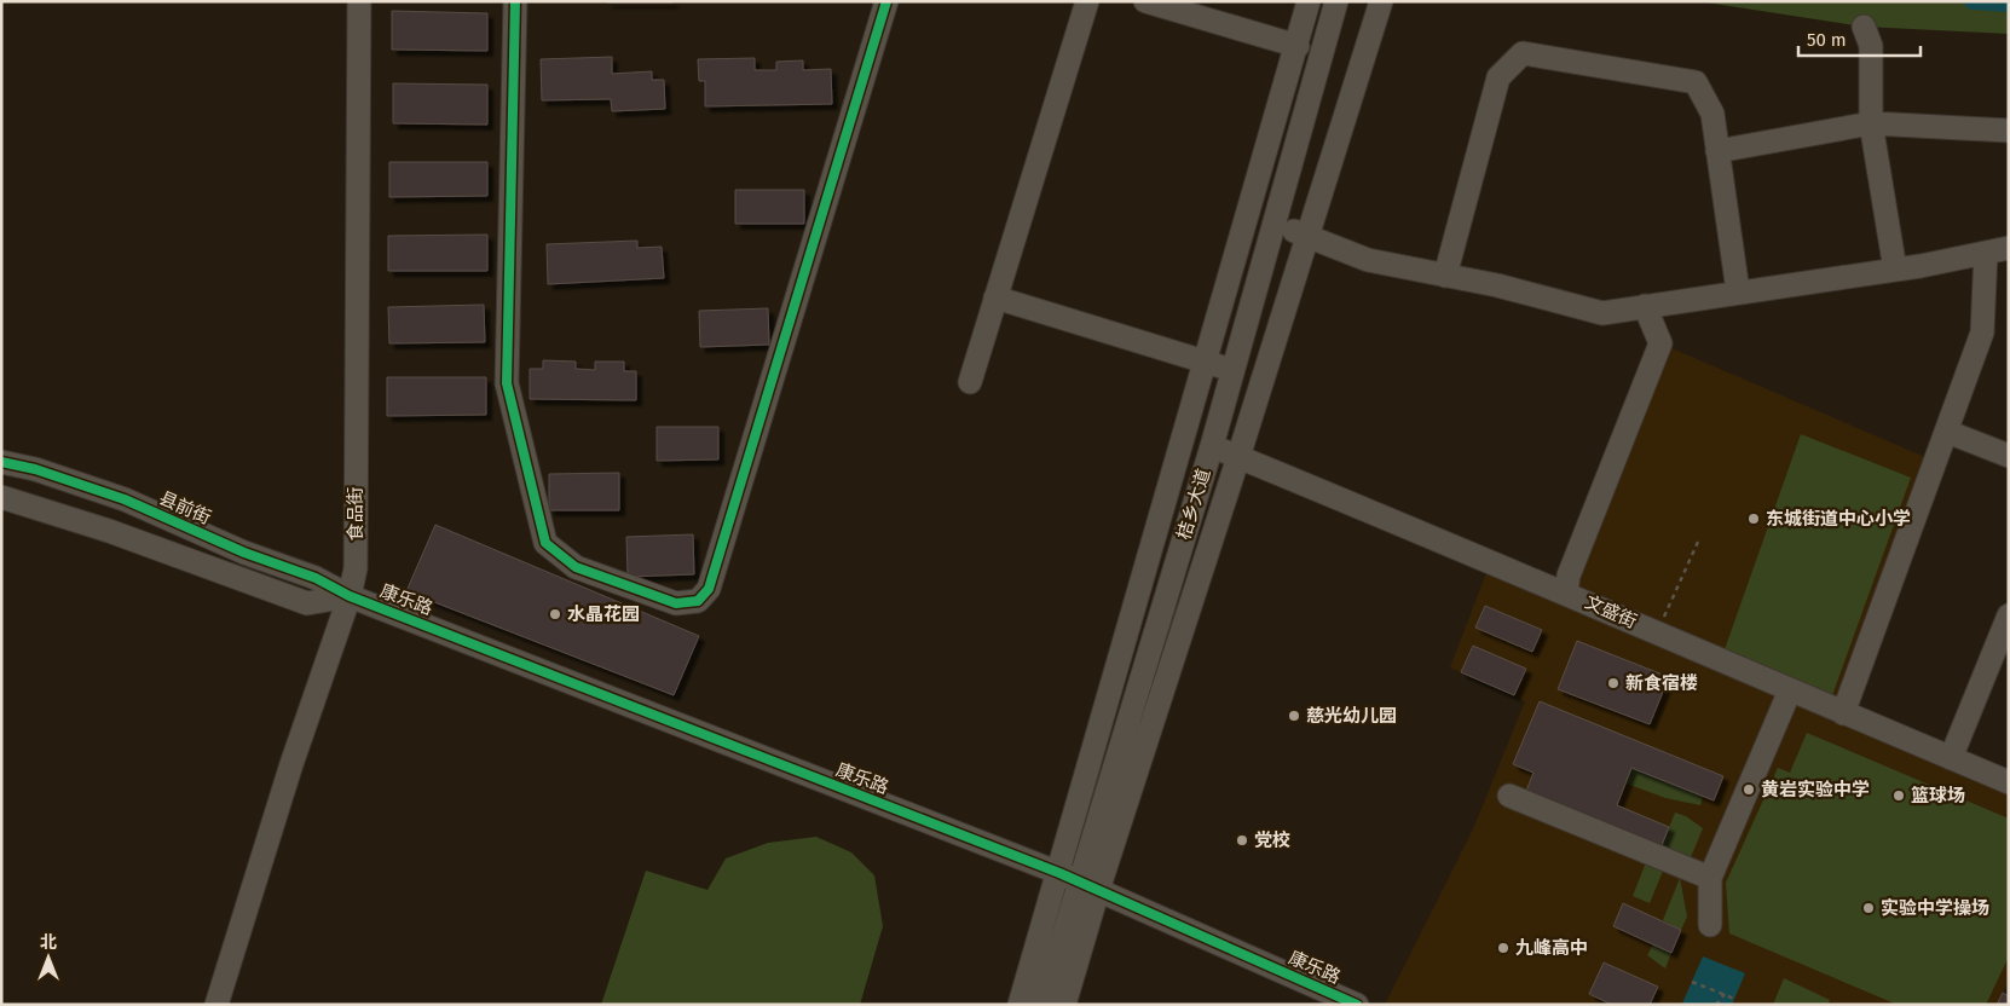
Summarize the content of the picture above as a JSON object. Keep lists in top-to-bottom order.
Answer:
{
  "streets": {
    "street": [
      "桔乡大道",
      "县前街",
      "食品街",
      "康乐路",
      "文盛街"
    ]
  },
  "crossings": [
    ["桔乡大道", "康乐路"],
    ["桔乡大道", "文盛街"],
    ["县前街", "食品街"],
    ["县前街", "康乐路"],
    ["食品街", "康乐路"]
  ],
  "places": [
    "东城街道中心小学",
    "水晶花园",
    "新食宿楼",
    "慈光幼儿园",
    "黄岩实验中学",
    "篮球场",
    "党校",
    "实验中学操场",
    "九峰高中"
  ],
  "scale_bar": "50 m",
  "north": "top"
}
